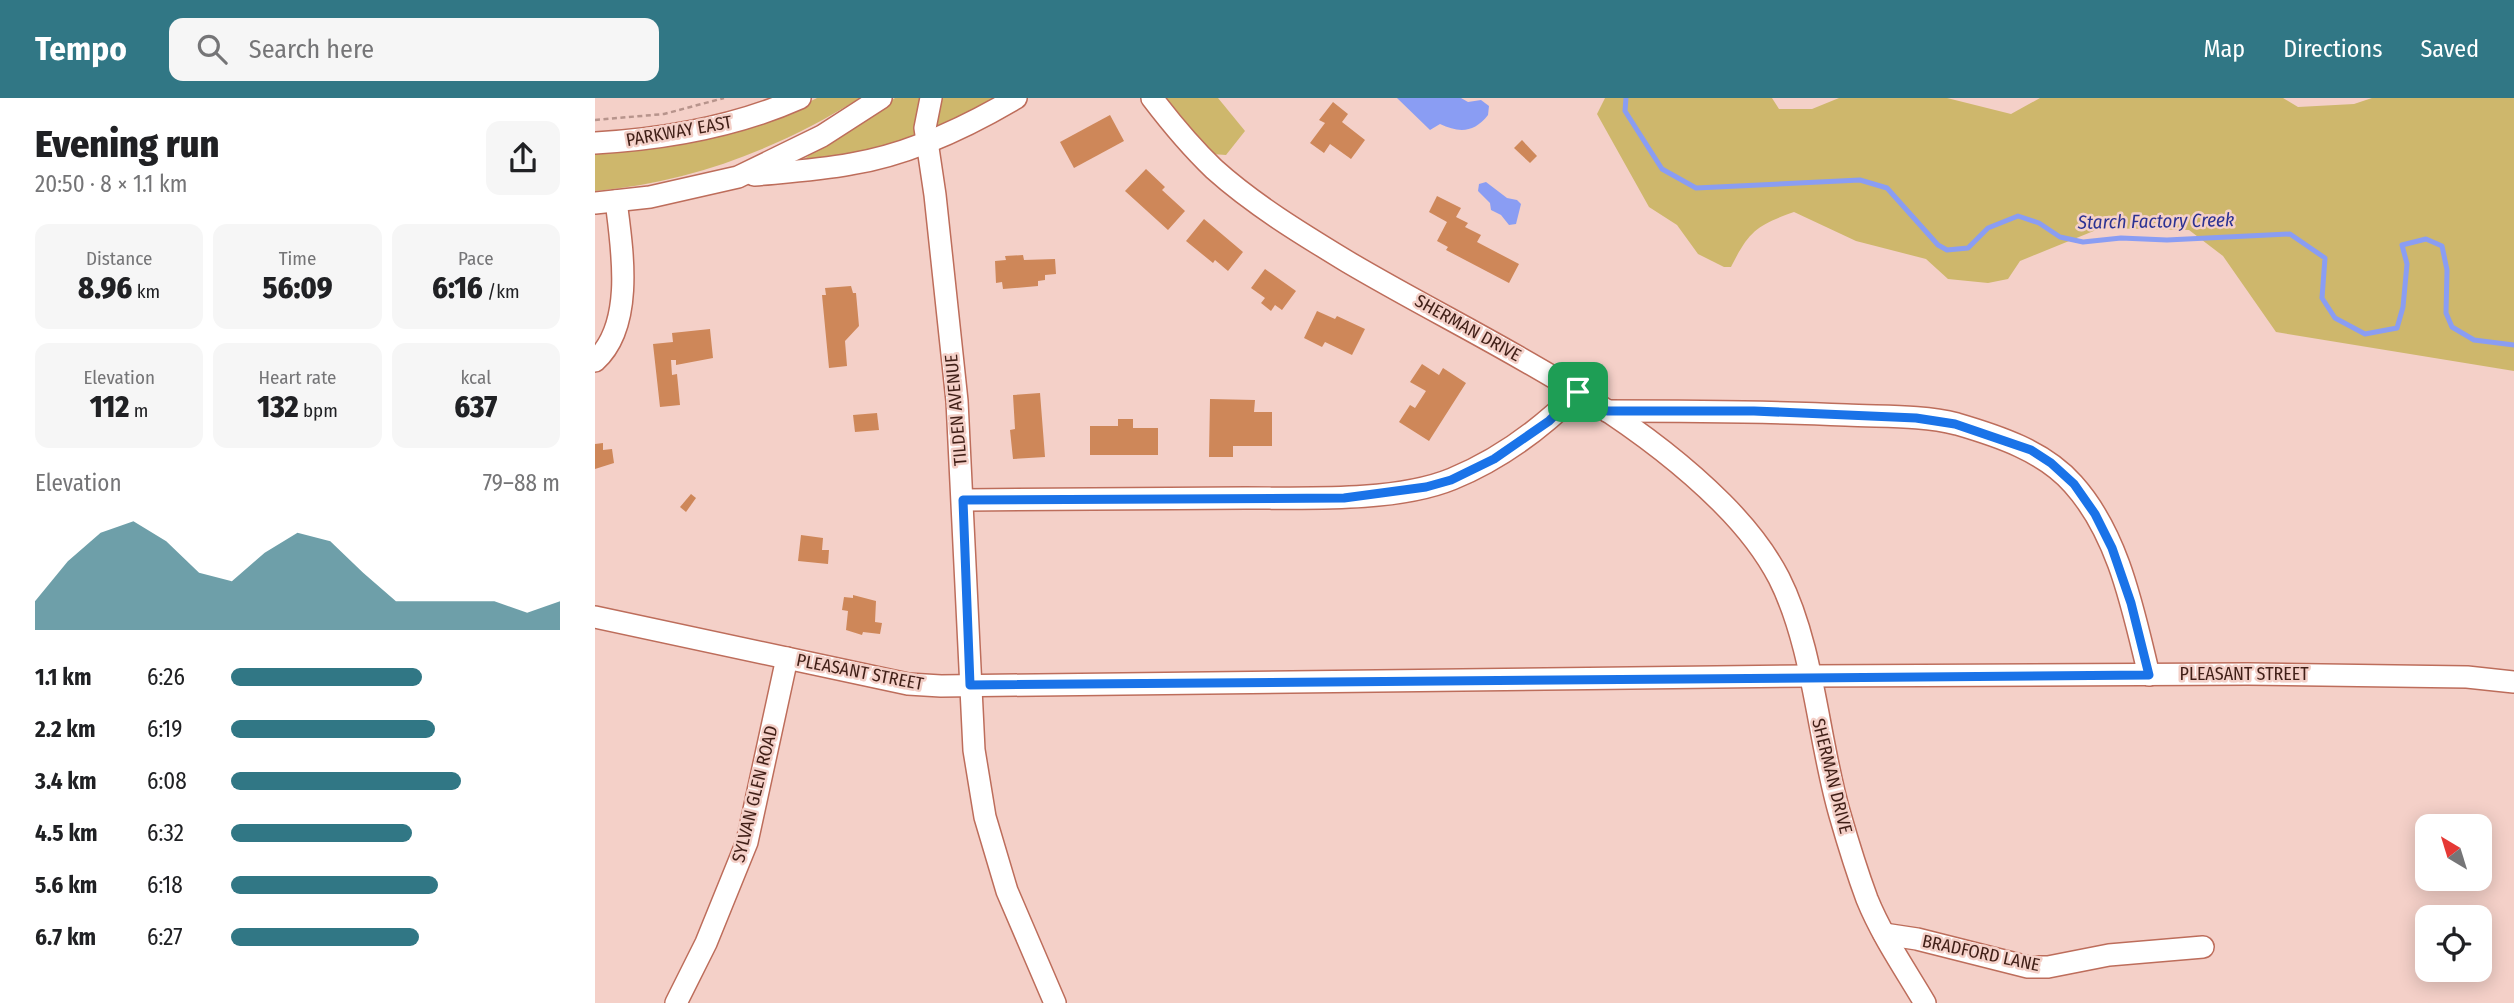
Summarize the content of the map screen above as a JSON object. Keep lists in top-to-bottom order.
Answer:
{
  "streets": {
    "street": [
      "PARKWAY EAST",
      "SHERMAN DRIVE",
      "TILDEN AVENUE",
      "PLEASANT STREET",
      "SYLVAN GLEN ROAD",
      "BRADFORD LANE"
    ]
  },
  "crossings": [
    ["SHERMAN DRIVE", "PLEASANT STREET"],
    ["SHERMAN DRIVE", "BRADFORD LANE"],
    ["TILDEN AVENUE", "PLEASANT STREET"],
    ["PLEASANT STREET", "SYLVAN GLEN ROAD"]
  ],
  "water": ["Starch Factory Creek"],
  "north": "top left",
  "page": {
    "header": "Tempo",
    "search": "Search here",
    "nav": ["Map", "Directions", "Saved"],
    "heading": ["Evening run", "20:50 · 8 × 1.1 km"],
    "stats": [
      ["Distance", "8.96 km"],
      ["Time", "56:09"],
      ["Pace", "6:16 /km"],
      ["Elevation", "112 m"],
      ["Heart rate", "132 bpm"],
      ["kcal", "637"]
    ],
    "chart": ["Elevation", "79–88 m"],
    "list": [
      {
        "name": "1.1 km",
        "note": "6:26"
      },
      {
        "name": "2.2 km",
        "note": "6:19"
      },
      {
        "name": "3.4 km",
        "note": "6:08"
      },
      {
        "name": "4.5 km",
        "note": "6:32"
      },
      {
        "name": "5.6 km",
        "note": "6:18"
      },
      {
        "name": "6.7 km",
        "note": "6:27"
      }
    ]
  }
}
